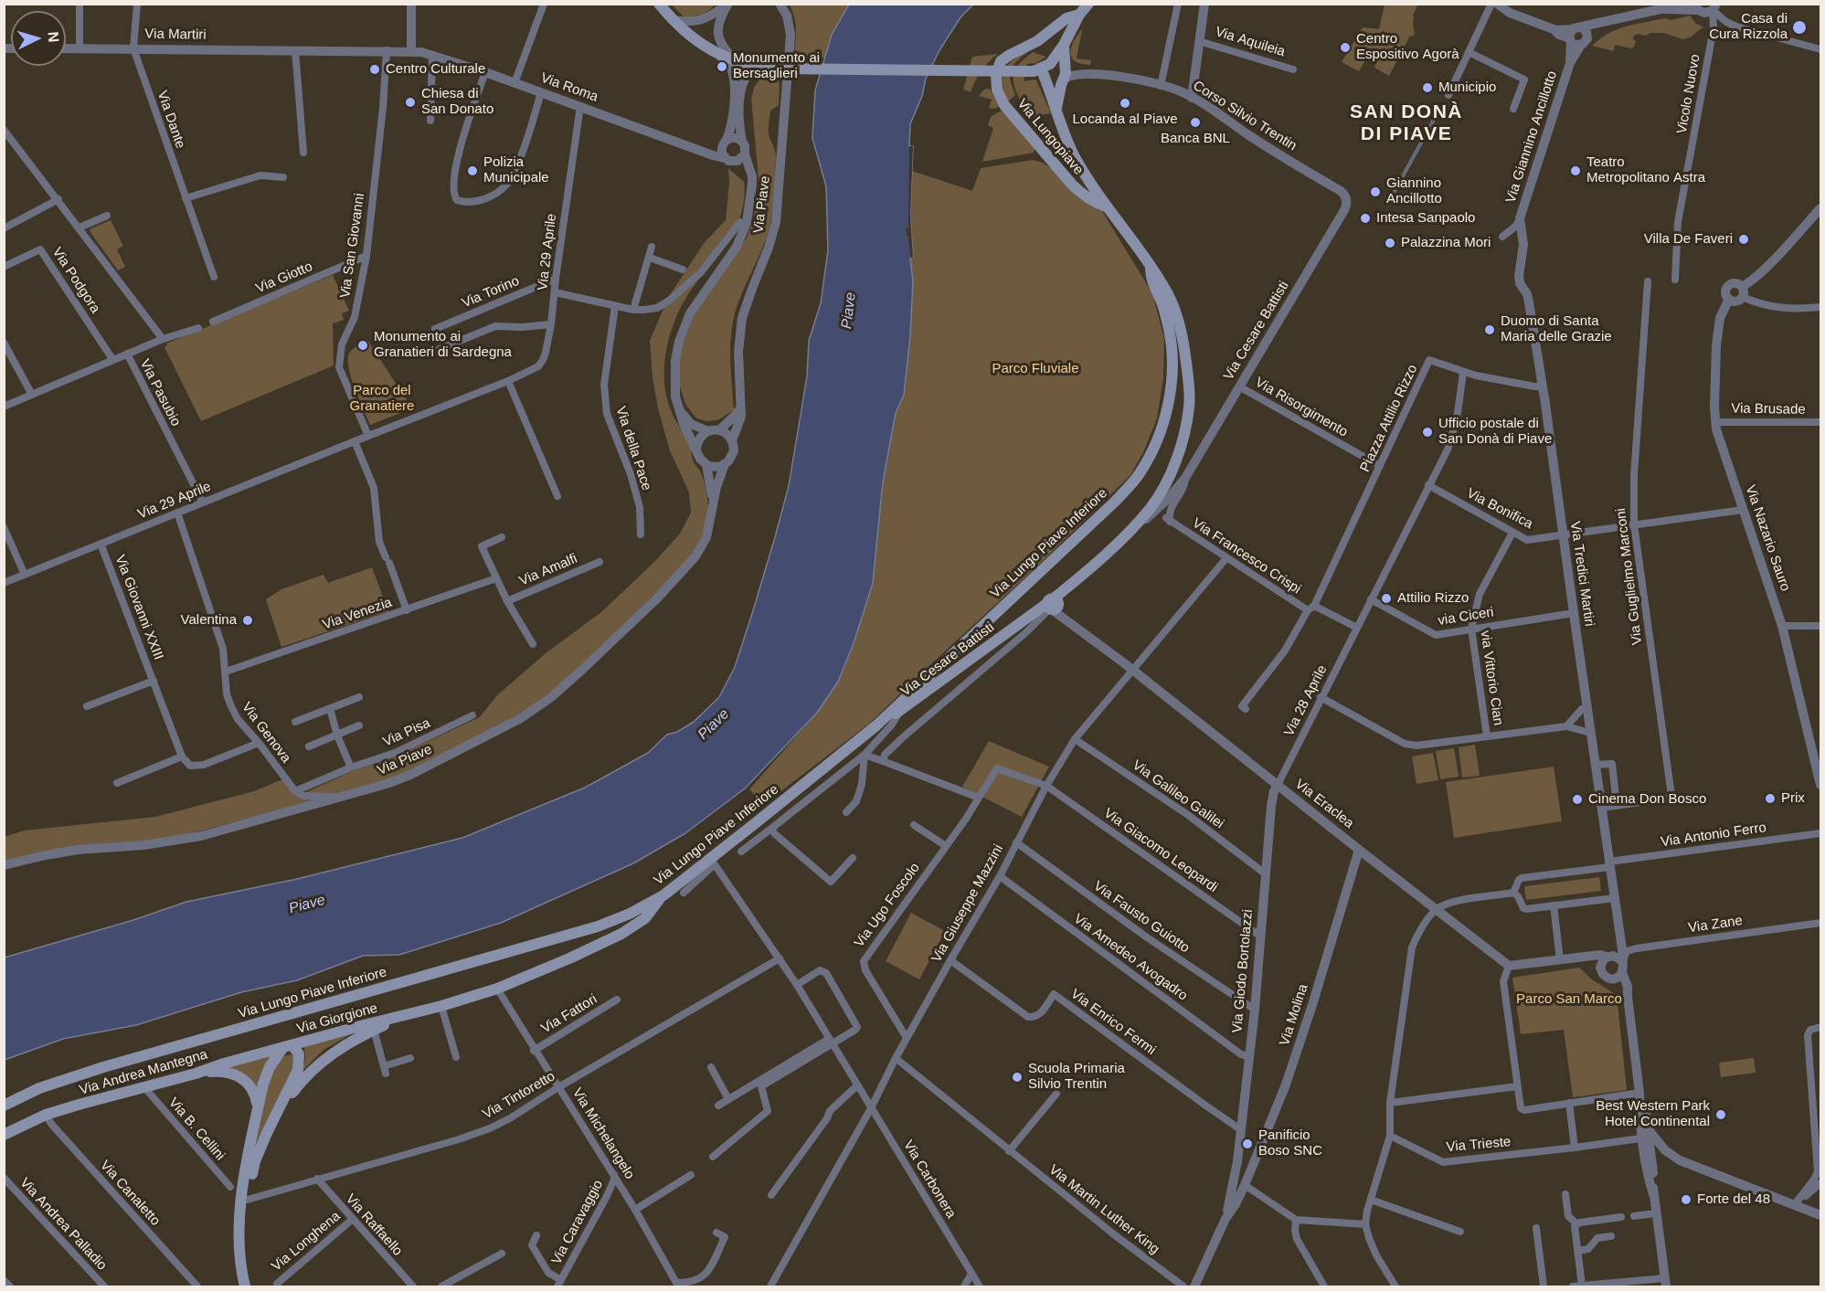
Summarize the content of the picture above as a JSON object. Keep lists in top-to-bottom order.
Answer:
{
  "streets": {
    "main road": [
      "Corso Silvio Trentin",
      "Via Lungopiave",
      "Via Cesare Battisti",
      "Via Lungo Piave Inferiore",
      "Via Giorgione",
      "Via Andrea Mantegna"
    ],
    "street": [
      "Via Martiri",
      "Via Aquileia",
      "Via Roma",
      "Vicolo Nuovo",
      "Via Dante",
      "Via Giannino Ancillotto",
      "Via Piave",
      "Via San Giovanni",
      "Via 29 Aprile",
      "Via Giotto",
      "Via Podgora",
      "Via Torino",
      "Via Pasubio",
      "Via Risorgimento",
      "Via Brusade",
      "Piazza Attilio Rizzo",
      "Via della Pace",
      "Via Bonifica",
      "Via Nazario Sauro",
      "Via Francesco Crispi",
      "Via Amalfi",
      "Via Tredici Martiri",
      "Via Guglielmo Marconi",
      "Via Giovanni XXIII",
      "Via Venezia",
      "via Ciceri",
      "via Vittorio Cian",
      "Via 28 Aprile",
      "Via Genova",
      "Via Pisa",
      "Via Galileo Galilei",
      "Via Eraclea",
      "Via Antonio Ferro",
      "Via Giacomo Leopardi",
      "Via Giuseppe Mazzini",
      "Via Ugo Foscolo",
      "Via Fausto Guiotto",
      "Via Zane",
      "Via Amedeo Avogadro",
      "Via Giodo Bortolazzi",
      "Via Fattori",
      "Via Molina",
      "Via Enrico Fermi",
      "Via Tintoretto",
      "Via B. Cellini",
      "Via Michelangelo",
      "Via Trieste",
      "Via Carbonera",
      "Via Canaletto",
      "Via Martin Luther King",
      "Via Caravaggio",
      "Via Andrea Palladio",
      "Via Raffaello",
      "Via Longhena"
    ]
  },
  "crossings": [
    ["Via Martiri", "Via Roma"],
    ["Via Martiri", "Via Dante"],
    ["Via Martiri", "Via San Giovanni"],
    ["Via Aquileia", "Corso Silvio Trentin"],
    ["Via Roma", "Via Piave"],
    ["Via Roma", "Via 29 Aprile"],
    ["Corso Silvio Trentin", "Via Cesare Battisti"],
    ["Corso Silvio Trentin", "Via Lungo Piave Inferiore"],
    ["Via Lungopiave", "Via Lungo Piave Inferiore"],
    ["Via Giannino Ancillotto", "Via Tredici Martiri"],
    ["Via San Giovanni", "Via 29 Aprile"],
    ["Via San Giovanni", "Via Giotto"],
    ["Via 29 Aprile", "Via Torino"],
    ["Via 29 Aprile", "Via Pasubio"],
    ["Via 29 Aprile", "Via Giovanni XXIII"],
    ["Via 29 Aprile", "Via Genova"],
    ["Via Podgora", "Via Pasubio"],
    ["Via Cesare Battisti", "Via Risorgimento"],
    ["Via Cesare Battisti", "Via Lungo Piave Inferiore"],
    ["Via Cesare Battisti", "Via Francesco Crispi"],
    ["Via Cesare Battisti", "Via Eraclea"],
    ["Via Risorgimento", "Piazza Attilio Rizzo"],
    ["Via Brusade", "Via Nazario Sauro"],
    ["Piazza Attilio Rizzo", "Via Francesco Crispi"],
    ["Via Bonifica", "Via Nazario Sauro"],
    ["Via Bonifica", "Via Tredici Martiri"],
    ["Via Bonifica", "Via Guglielmo Marconi"],
    ["Via Bonifica", "via Vittorio Cian"],
    ["Via Lungo Piave Inferiore", "Via Giorgione"],
    ["Via Lungo Piave Inferiore", "Via Carbonera"],
    ["Via Francesco Crispi", "Via Giuseppe Mazzini"],
    ["Via Amalfi", "Via Venezia"],
    ["Via Tredici Martiri", "Via Guglielmo Marconi"],
    ["Via Tredici Martiri", "via Ciceri"],
    ["Via Tredici Martiri", "Via Antonio Ferro"],
    ["Via Tredici Martiri", "Via Zane"],
    ["Via Venezia", "Via Genova"],
    ["via Ciceri", "via Vittorio Cian"],
    ["Via 28 Aprile", "Via Eraclea"],
    ["Via 28 Aprile", "Via Giodo Bortolazzi"],
    ["Via Genova", "Via Pisa"],
    ["Via Galileo Galilei", "Via Giuseppe Mazzini"],
    ["Via Galileo Galilei", "Via Giodo Bortolazzi"],
    ["Via Eraclea", "Via Giuseppe Mazzini"],
    ["Via Eraclea", "Via Giodo Bortolazzi"],
    ["Via Eraclea", "Via Molina"],
    ["Via Giacomo Leopardi", "Via Giuseppe Mazzini"],
    ["Via Giacomo Leopardi", "Via Ugo Foscolo"],
    ["Via Giacomo Leopardi", "Via Giodo Bortolazzi"],
    ["Via Giuseppe Mazzini", "Via Ugo Foscolo"],
    ["Via Giuseppe Mazzini", "Via Fausto Guiotto"],
    ["Via Giuseppe Mazzini", "Via Amedeo Avogadro"],
    ["Via Giuseppe Mazzini", "Via Enrico Fermi"],
    ["Via Giuseppe Mazzini", "Via Carbonera"],
    ["Via Giuseppe Mazzini", "Via Martin Luther King"],
    ["Via Fausto Guiotto", "Via Giodo Bortolazzi"],
    ["Via Amedeo Avogadro", "Via Giodo Bortolazzi"],
    ["Via Giodo Bortolazzi", "Via Molina"],
    ["Via Giodo Bortolazzi", "Via Enrico Fermi"],
    ["Via Fattori", "Via Michelangelo"],
    ["Via Giorgione", "Via Andrea Mantegna"],
    ["Via Giorgione", "Via Tintoretto"],
    ["Via Giorgione", "Via Michelangelo"],
    ["Via Andrea Mantegna", "Via B. Cellini"],
    ["Via Andrea Mantegna", "Via Canaletto"],
    ["Via Tintoretto", "Via Michelangelo"],
    ["Via Tintoretto", "Via Carbonera"],
    ["Via Tintoretto", "Via Raffaello"],
    ["Via Michelangelo", "Via Caravaggio"],
    ["Via Raffaello", "Via Longhena"]
  ],
  "districts": ["SAN DONÀ DI PIAVE"],
  "water": ["Piave"],
  "parks": ["Parco Fluviale", "Parco del Granatiere", "Parco San Marco"],
  "places": [
    "Casa di Cura Rizzola",
    "Centro Espositivo Agorà",
    "Monumento ai Bersaglieri",
    "Centro Culturale",
    "Municipio",
    "Chiesa di San Donato",
    "Locanda al Piave",
    "Banca BNL",
    "Polizia Municipale",
    "Teatro Metropolitano Astra",
    "Giannino Ancillotto",
    "Intesa Sanpaolo",
    "Villa De Faveri",
    "Palazzina Mori",
    "Duomo di Santa Maria delle Grazie",
    "Monumento ai Granatieri di Sardegna",
    "Ufficio postale di San Donà di Piave",
    "Attilio Rizzo",
    "Valentina",
    "Prix",
    "Cinema Don Bosco",
    "Scuola Primaria Silvio Trentin",
    "Best Western Park Hotel Continental",
    "Panificio Boso SNC",
    "Forte del 48"
  ],
  "north": "right"
}
